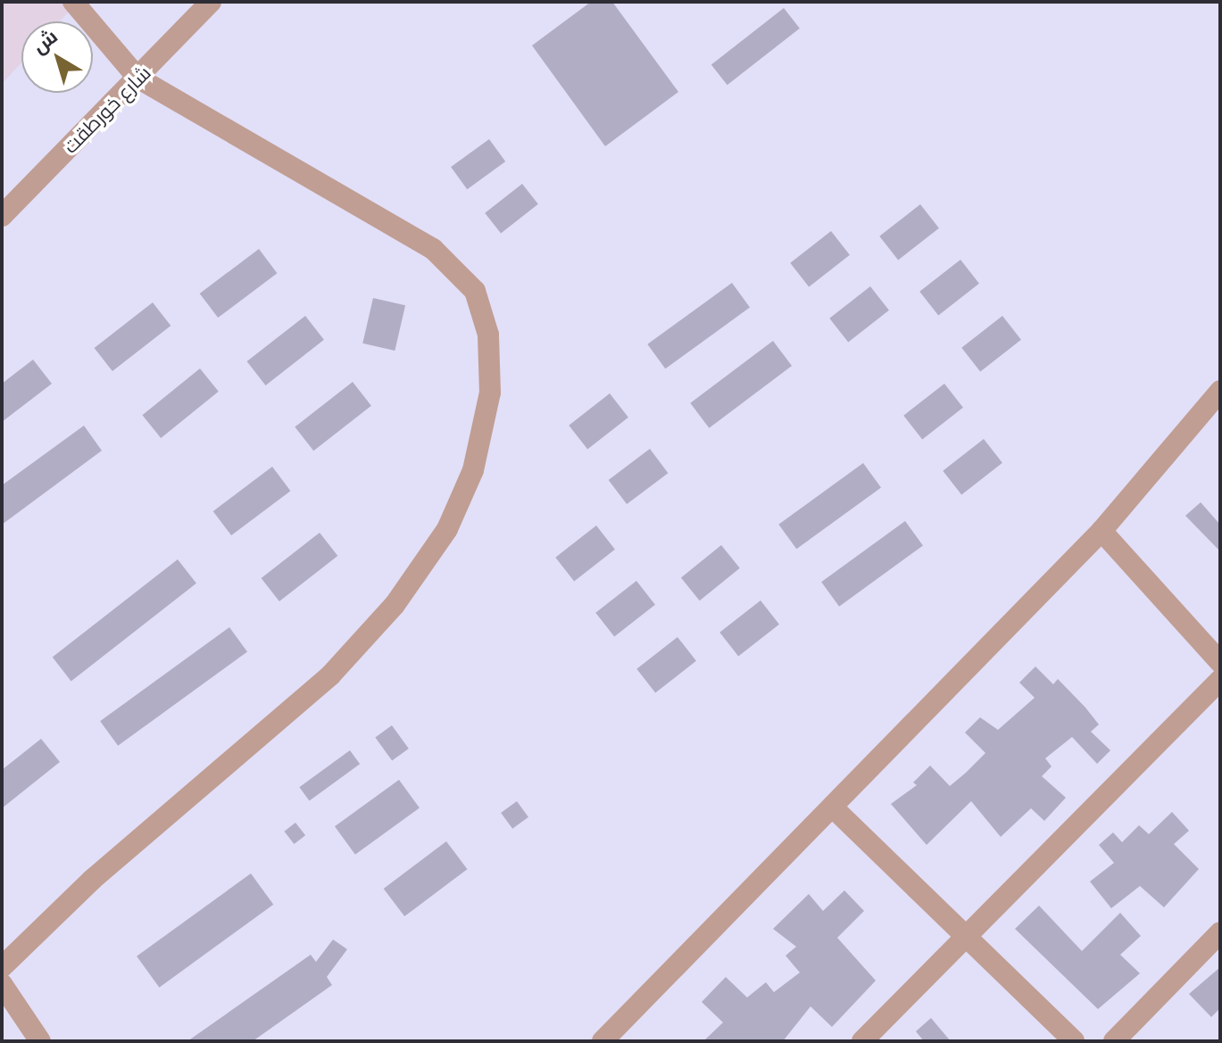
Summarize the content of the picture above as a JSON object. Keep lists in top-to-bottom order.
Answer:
{
  "streets": {
    "street": ["شارع خورطقت"]
  },
  "north": "top left"
}
